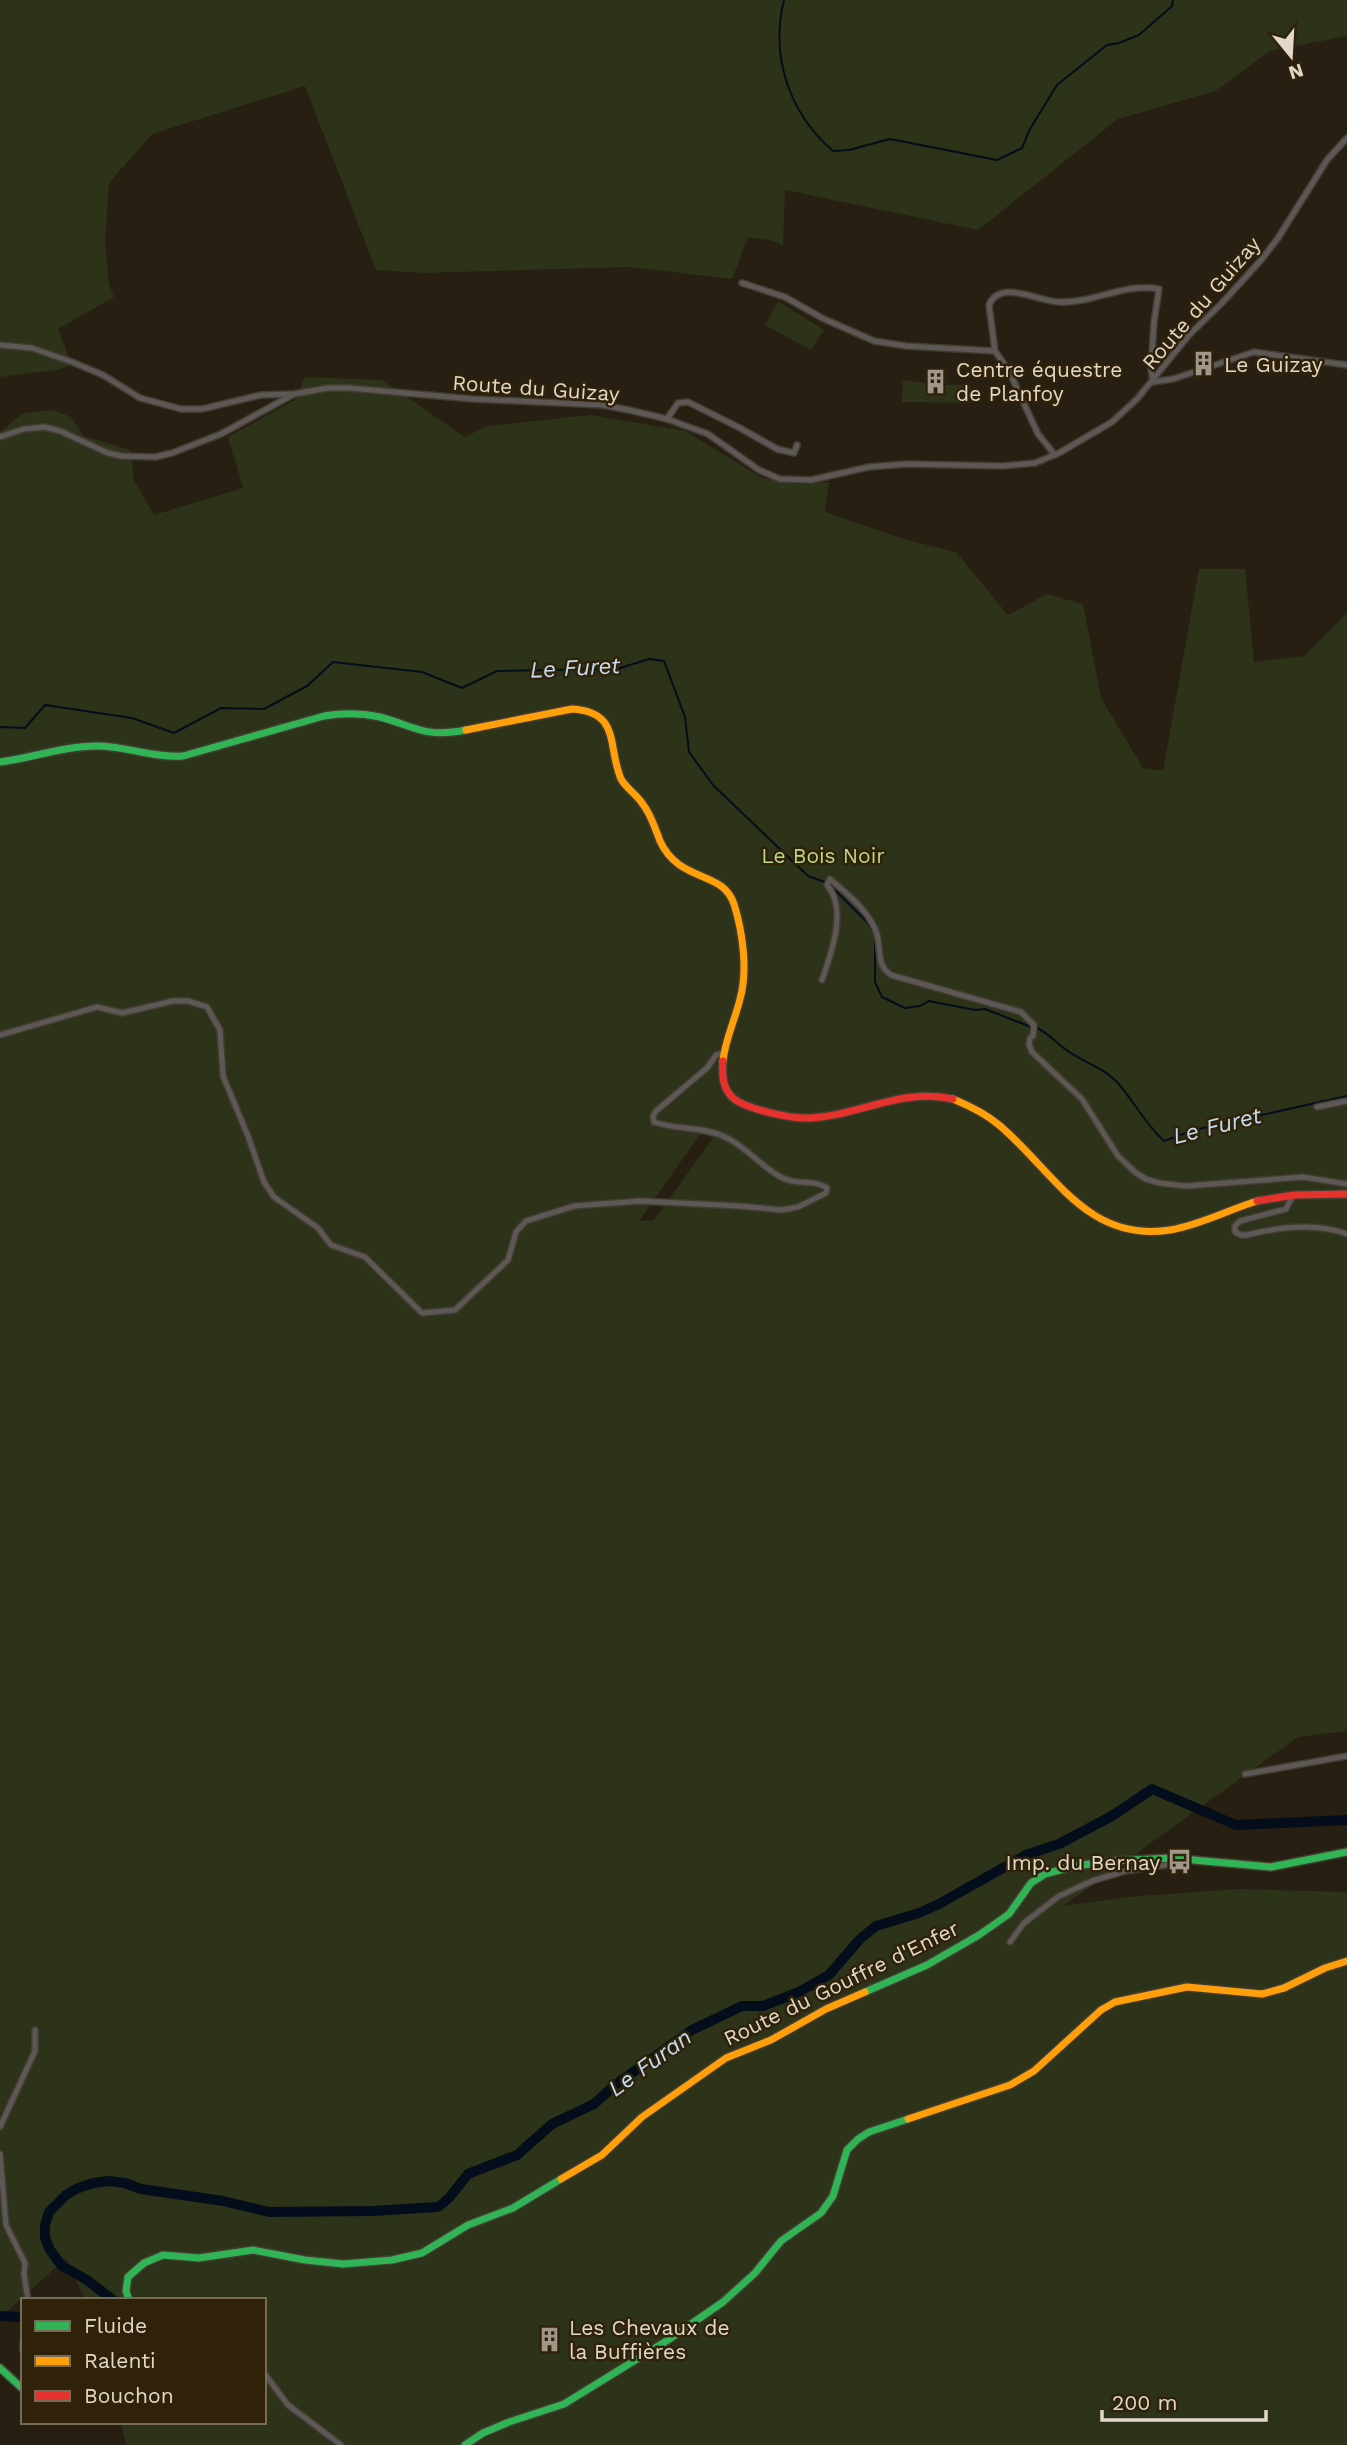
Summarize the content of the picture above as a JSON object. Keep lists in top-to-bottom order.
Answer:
{
  "streets": {
    "main road": ["Route du Gouffre d'Enfer"],
    "street": ["Route du Guizay"]
  },
  "water": ["Le Furet", "Le Furan"],
  "parks": ["Le Bois Noir"],
  "places": {
    "building": ["Le Guizay", "Centre équestre de Planfoy", "Les Chevaux de la Buffières"],
    "bus stop": ["Imp. du Bernay"]
  },
  "legend": ["Fluide", "Ralenti", "Bouchon"],
  "scale_bar": "200 m",
  "north": "bottom"
}
